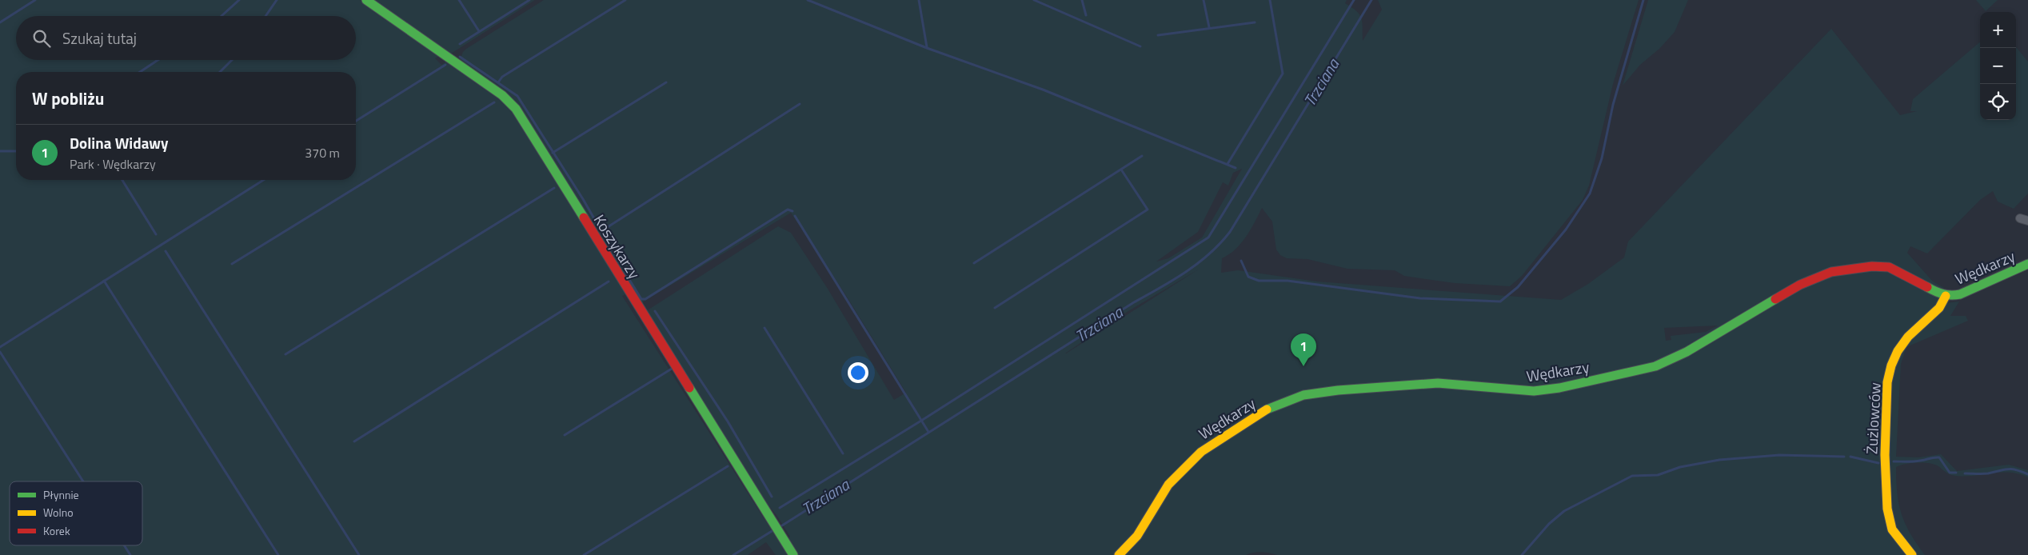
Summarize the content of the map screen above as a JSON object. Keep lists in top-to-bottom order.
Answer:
{
  "streets": {
    "street": ["Koszykarzy", "Wędkarzy", "Żużlowców"]
  },
  "crossings": [
    ["Wędkarzy", "Żużlowców"]
  ],
  "water": ["Trzciana"],
  "legend": ["Płynnie", "Wolno", "Korek"],
  "page": {
    "map_buttons": ["+", "−"],
    "search": "Szukaj tutaj",
    "heading": "W pobliżu",
    "list": [
      {
        "mark": "1",
        "name": "Dolina Widawy",
        "note": "Park · Wędkarzy",
        "value": "370 m"
      }
    ],
    "pins": "1"
  }
}
